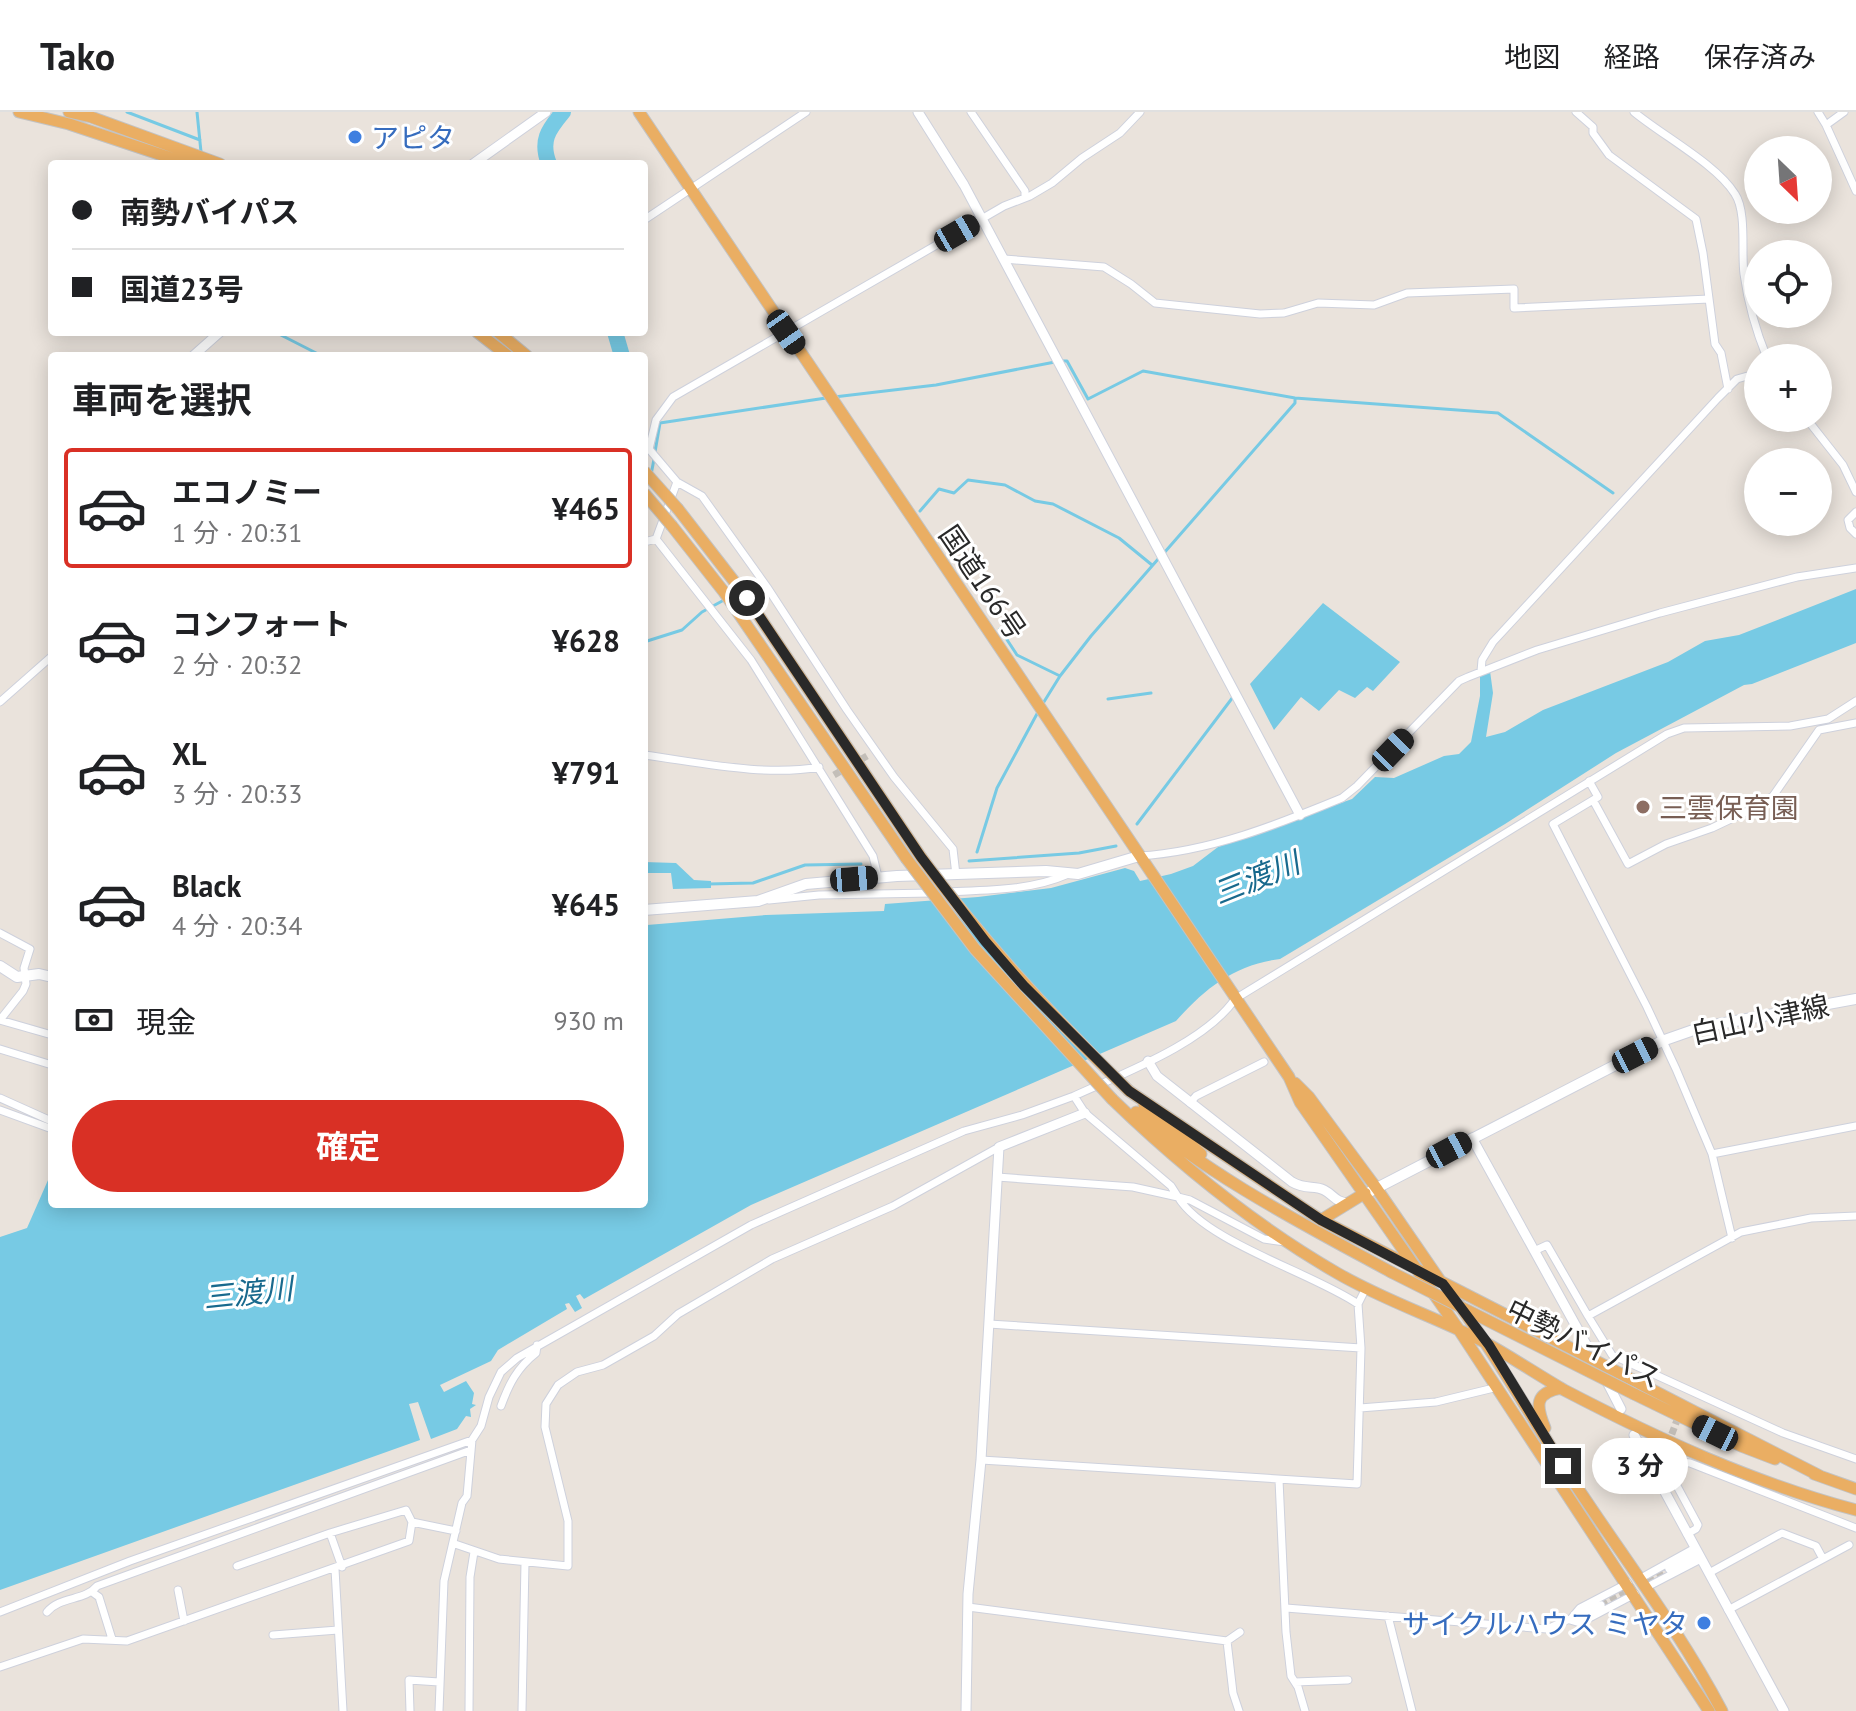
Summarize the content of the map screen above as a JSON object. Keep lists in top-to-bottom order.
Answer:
{
  "streets": {
    "highway": ["国道166号", "中勢バイパス"],
    "main road": ["白山小津線"]
  },
  "crossings": [
    ["国道166号", "白山小津線"]
  ],
  "water": ["三渡川"],
  "places": ["アピタ", "三雲保育園", "サイクルハウス ミヤタ"],
  "north": "bottom right",
  "page": {
    "header": "Tako",
    "nav": ["地図", "経路", "保存済み"],
    "map_buttons": ["+", "−"],
    "banner": ["南勢バイパス", "国道23号"],
    "heading": "車両を選択",
    "list": [
      {
        "name": "エコノミー",
        "note": "1 分 · 20:31",
        "value": "¥465"
      },
      {
        "name": "コンフォート",
        "note": "2 分 · 20:32",
        "value": "¥628"
      },
      {
        "name": "XL",
        "note": "3 分 · 20:33",
        "value": "¥791"
      },
      {
        "name": "Black",
        "note": "4 分 · 20:34",
        "value": "¥645"
      }
    ],
    "pay": ["現金", "930 m"],
    "buttons": "確定",
    "bubble": "3 分"
  }
}
